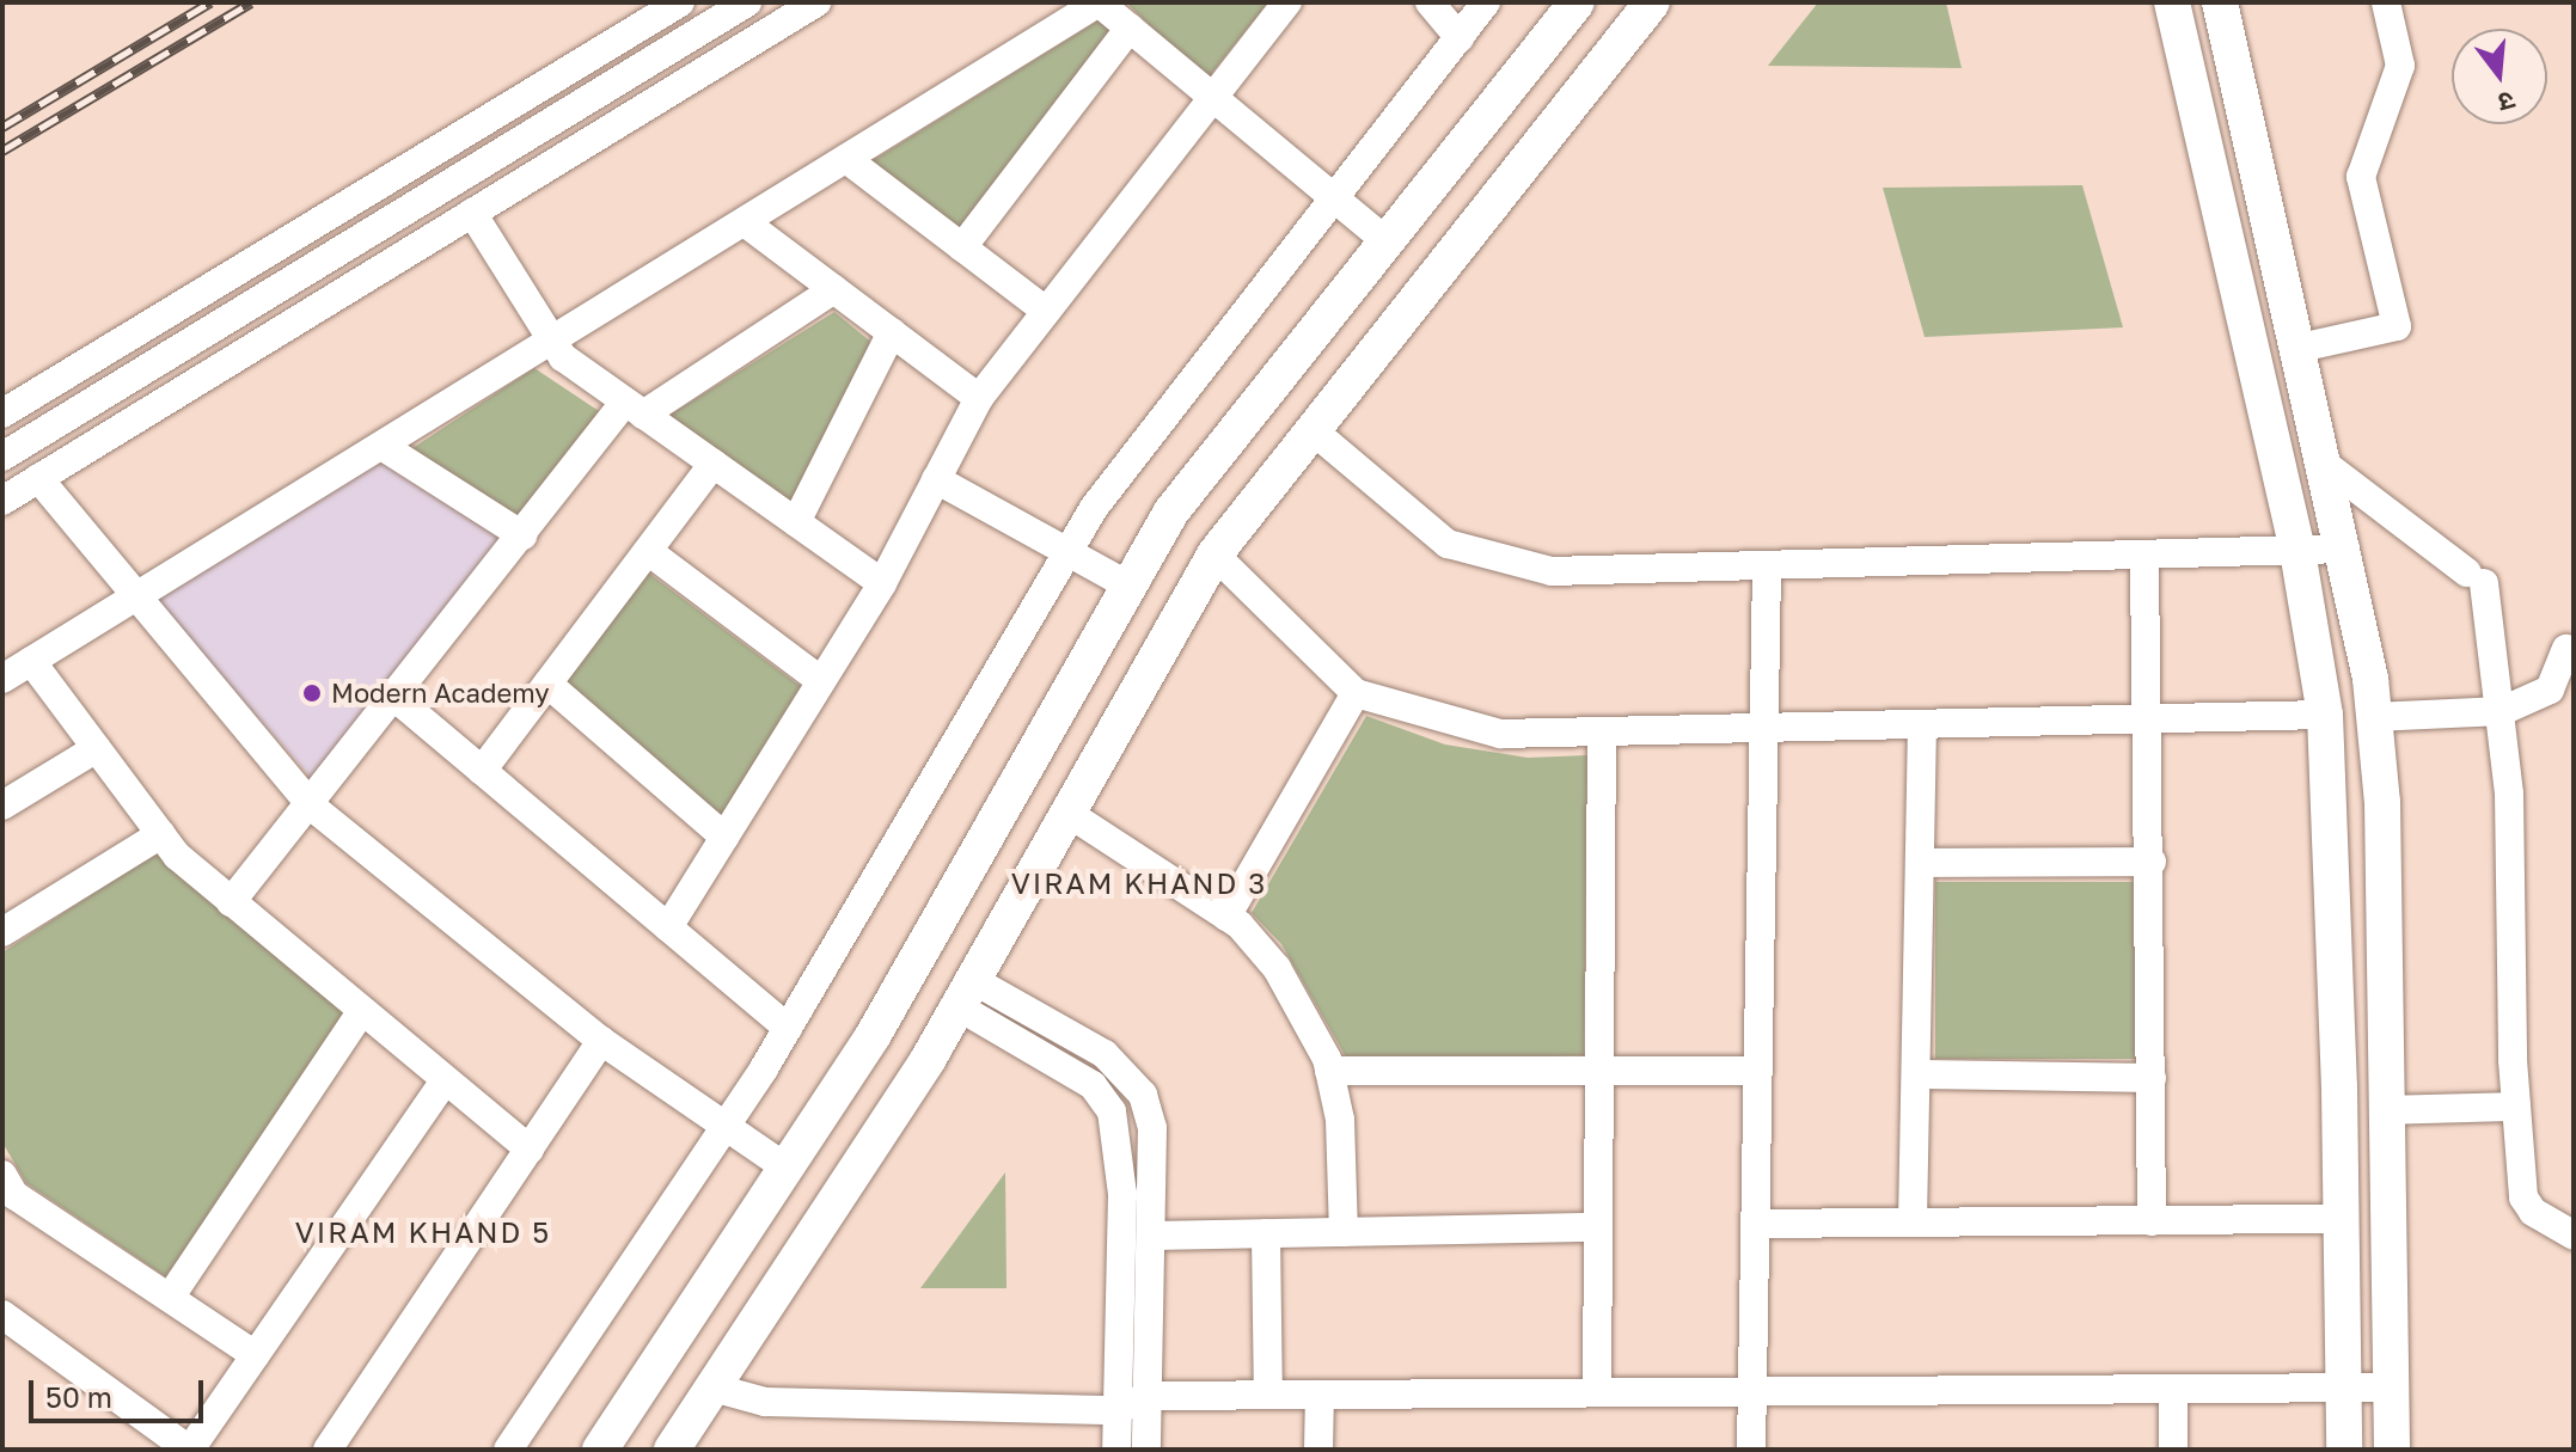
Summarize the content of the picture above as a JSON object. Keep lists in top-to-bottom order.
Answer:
{
  "districts": ["VIRAM KHAND 3", "VIRAM KHAND 5"],
  "places": ["Modern Academy"],
  "scale_bar": "50 m",
  "north": "bottom"
}
